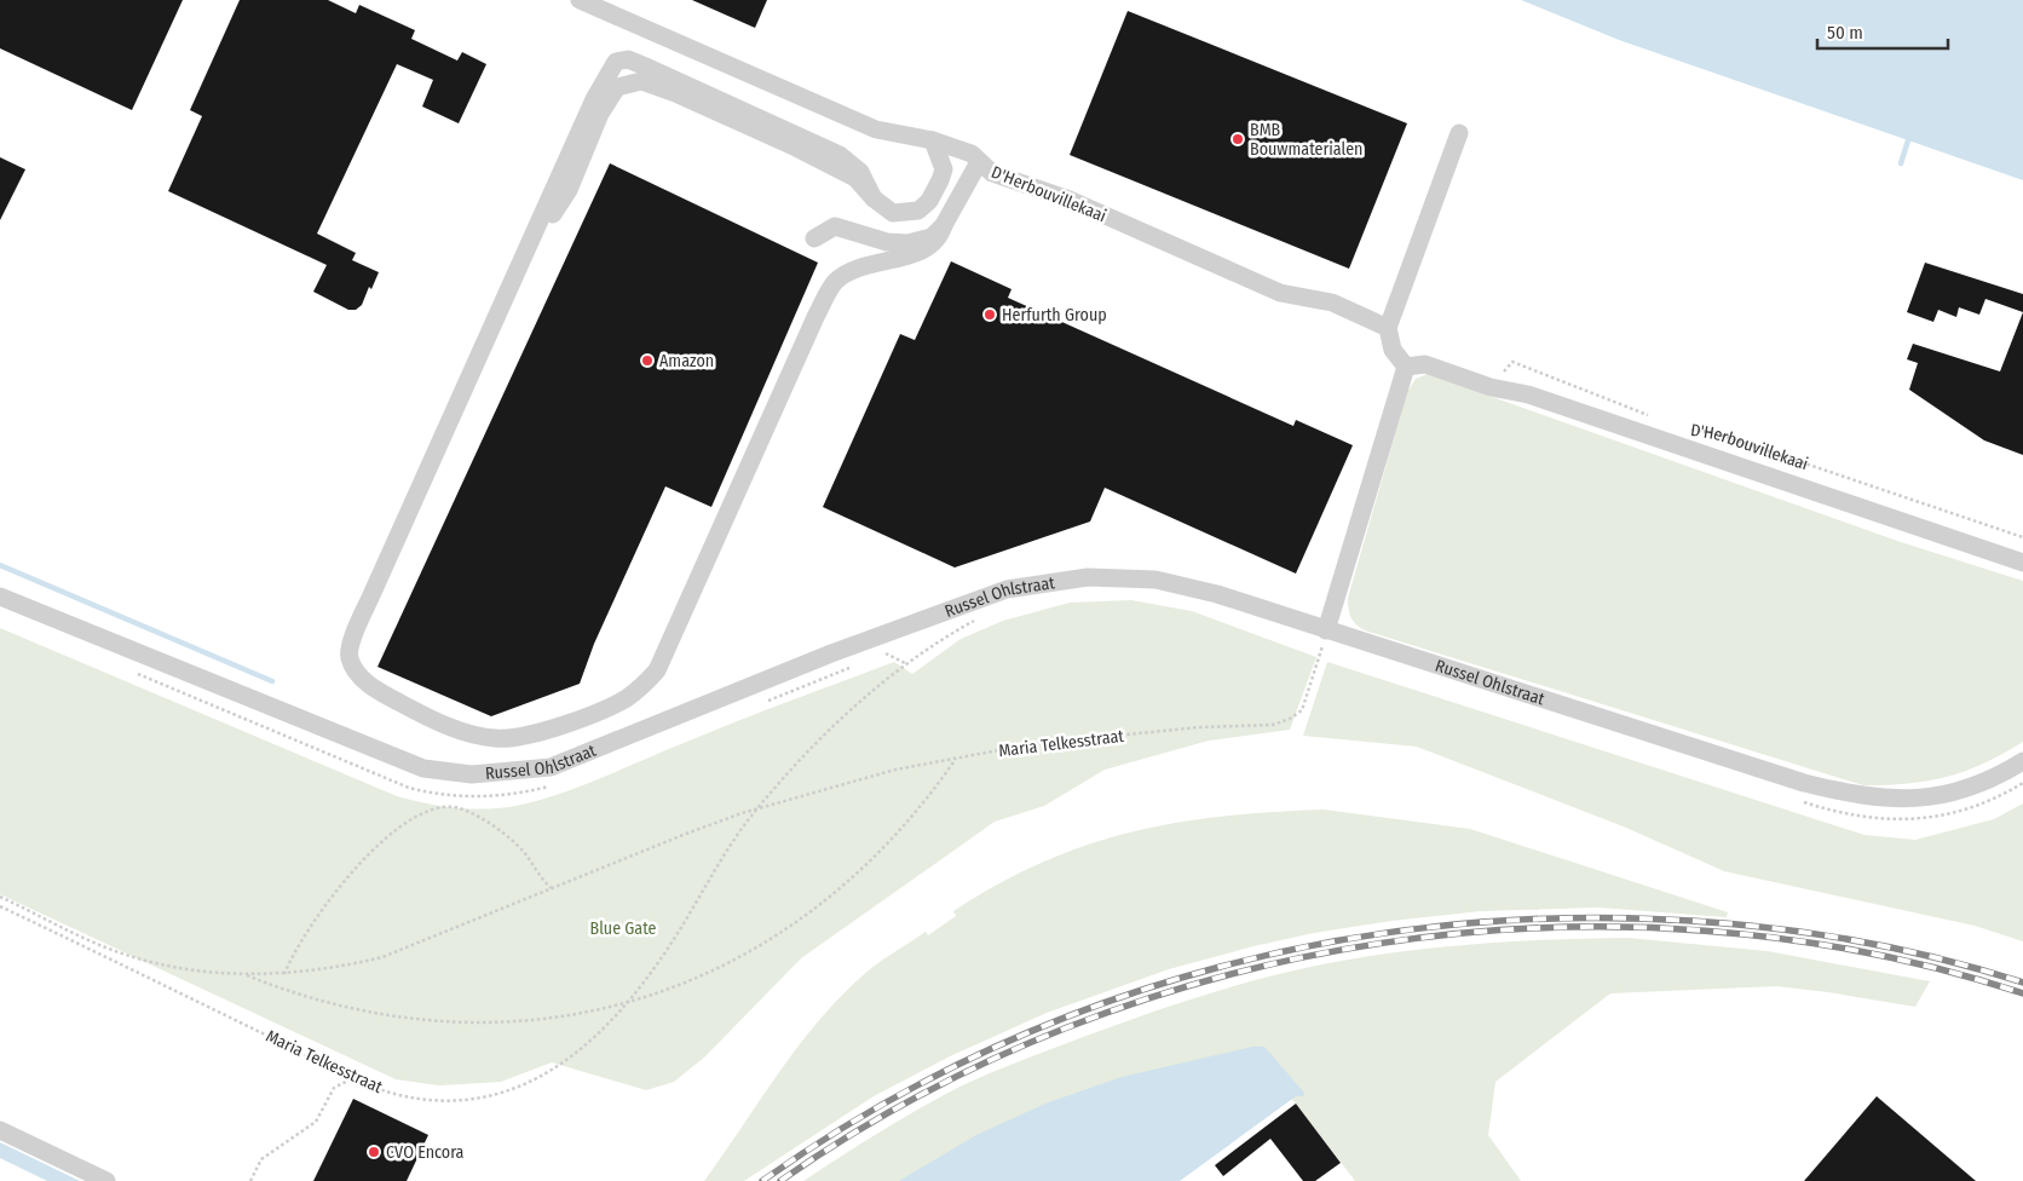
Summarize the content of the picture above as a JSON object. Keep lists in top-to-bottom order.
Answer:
{
  "streets": {
    "street": ["D'Herbouvillekaai", "Russel Ohlstraat"],
    "path": ["Maria Telkesstraat"]
  },
  "crossings": [
    ["Russel Ohlstraat", "Maria Telkesstraat"]
  ],
  "parks": ["Blue Gate"],
  "places": [
    "BMB Bouwmaterialen",
    "Herfurth Group",
    "Amazon",
    "CVO Encora"
  ],
  "scale_bar": "50 m"
}
